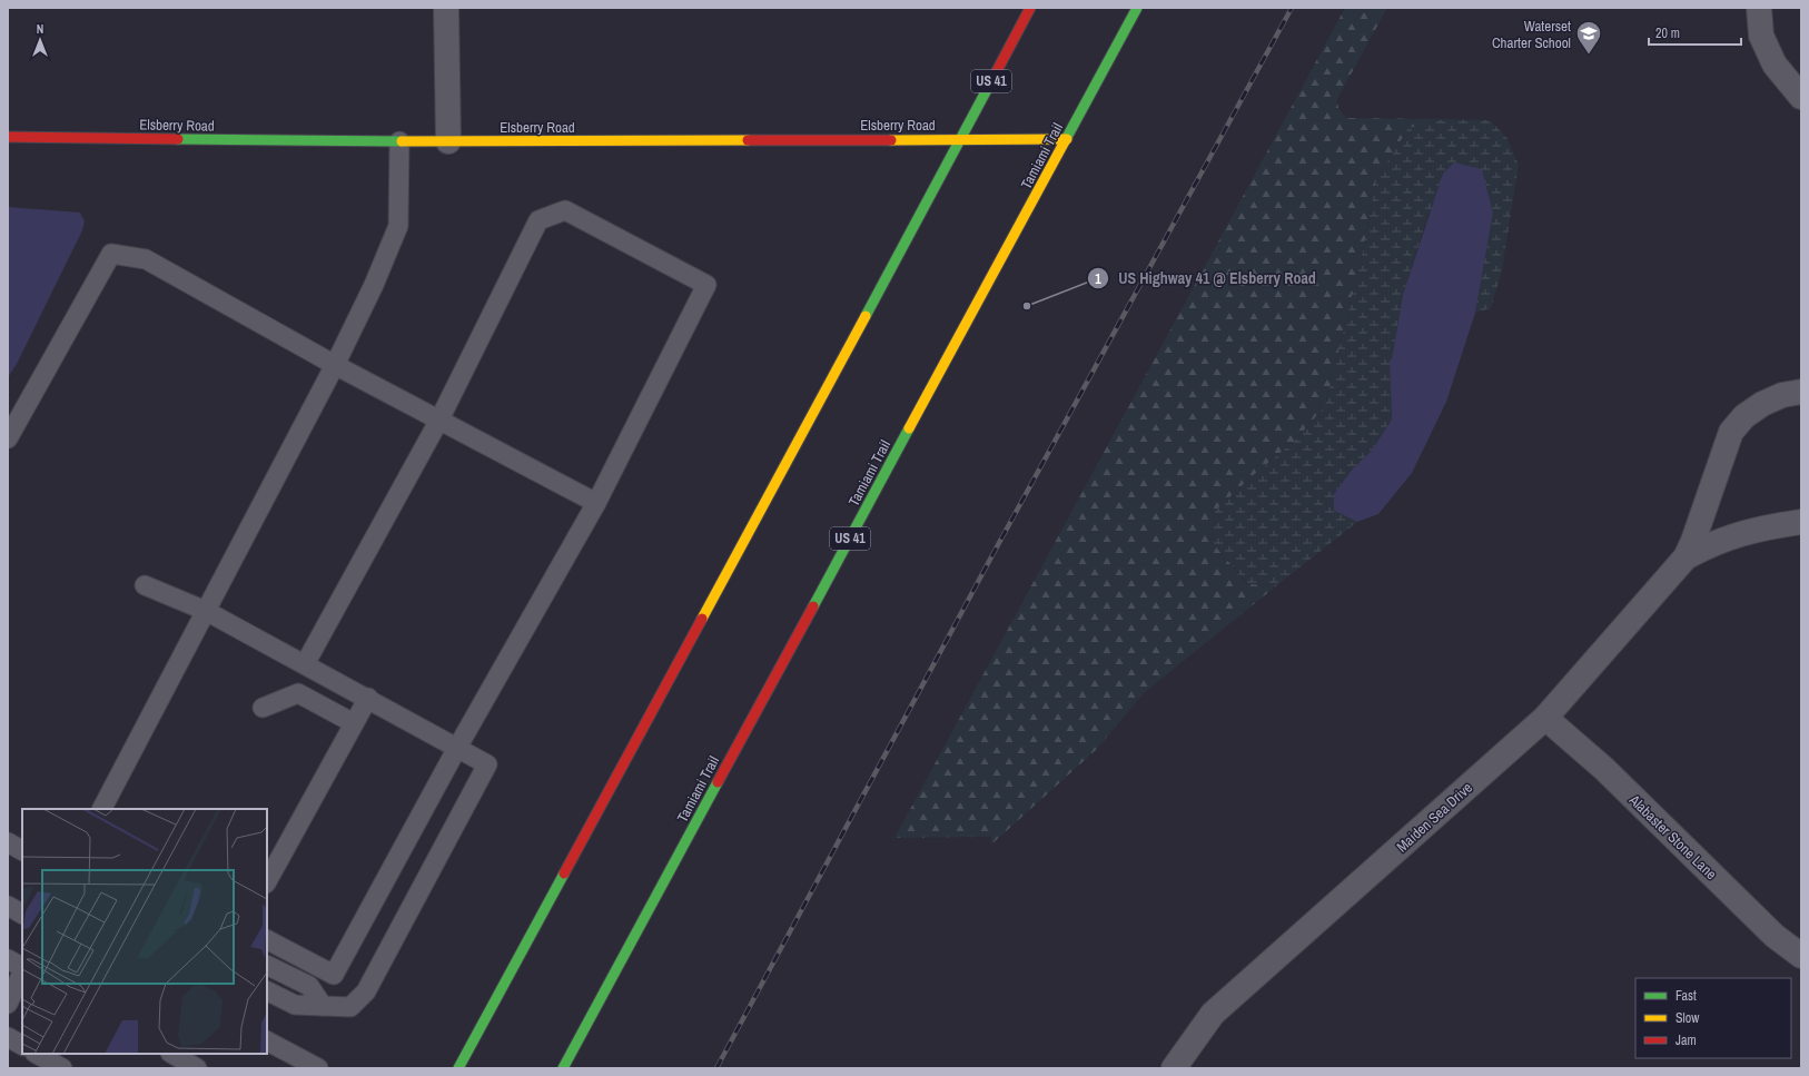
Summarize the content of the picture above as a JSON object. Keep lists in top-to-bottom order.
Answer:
{
  "streets": {
    "main road": ["US 41", "Elsberry Road", "Tamiami Trail"],
    "street": ["Maiden Sea Drive", "Alabaster Stone Lane"]
  },
  "crossings": [
    ["US 41", "Elsberry Road"],
    ["Elsberry Road", "Tamiami Trail"],
    ["Maiden Sea Drive", "Alabaster Stone Lane"]
  ],
  "places": {
    "school or university": ["Waterset Charter School"],
    "other": ["US Highway 41 @ Elsberry Road"]
  },
  "legend": ["Fast", "Slow", "Jam"],
  "scale_bar": "20 m",
  "north": "top"
}
